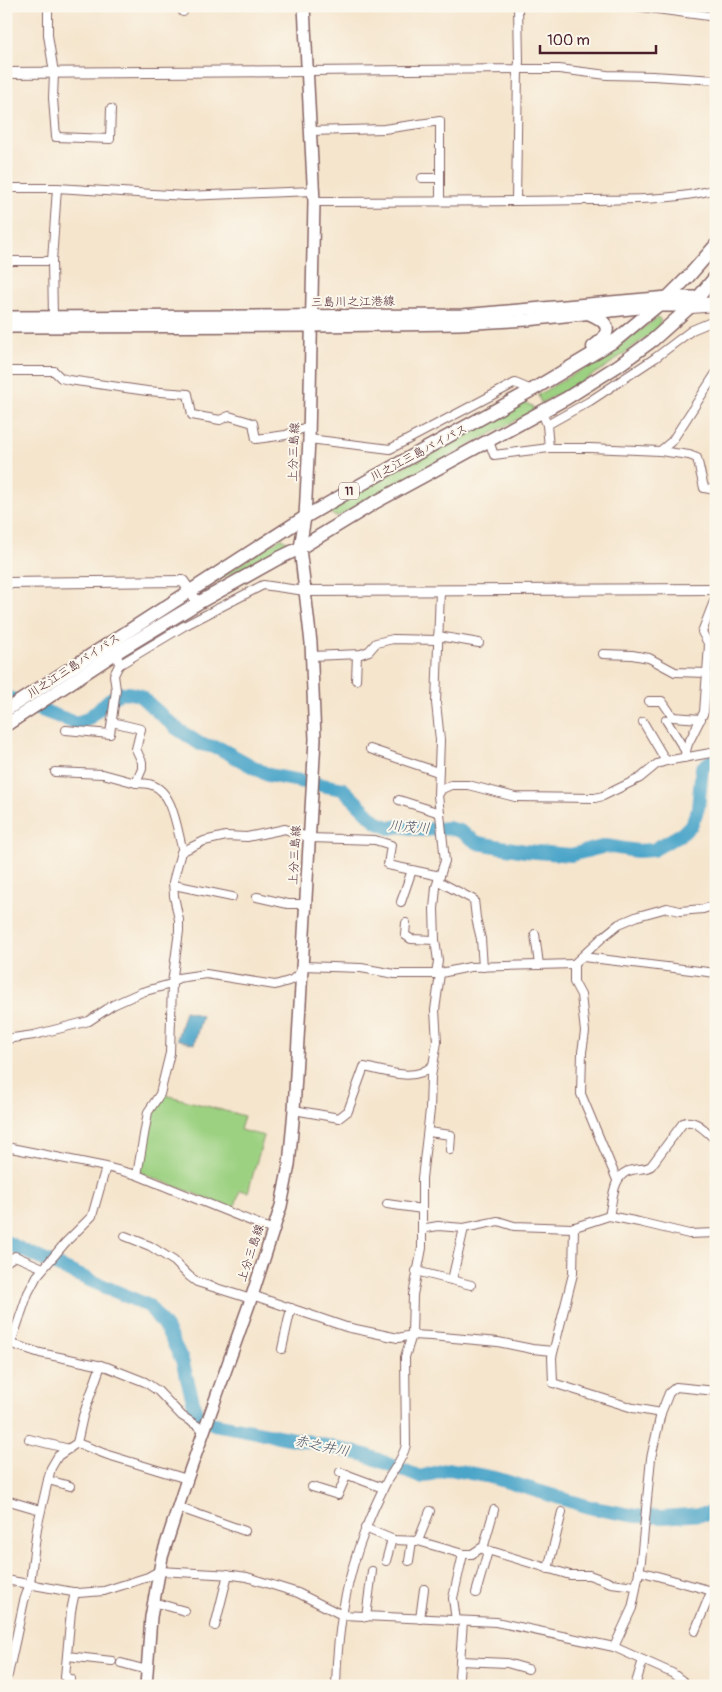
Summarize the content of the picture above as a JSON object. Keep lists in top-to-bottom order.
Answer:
{
  "streets": {
    "highway": ["川之江三島バイパス", "11"],
    "main road": ["三島川之江港線", "上分三島線"]
  },
  "crossings": [
    ["三島川之江港線", "上分三島線"],
    ["三島川之江港線", "川之江三島バイパス"],
    ["上分三島線", "川之江三島バイパス"]
  ],
  "water": ["川茂川", "赤之井川"],
  "scale_bar": "100 m"
}
